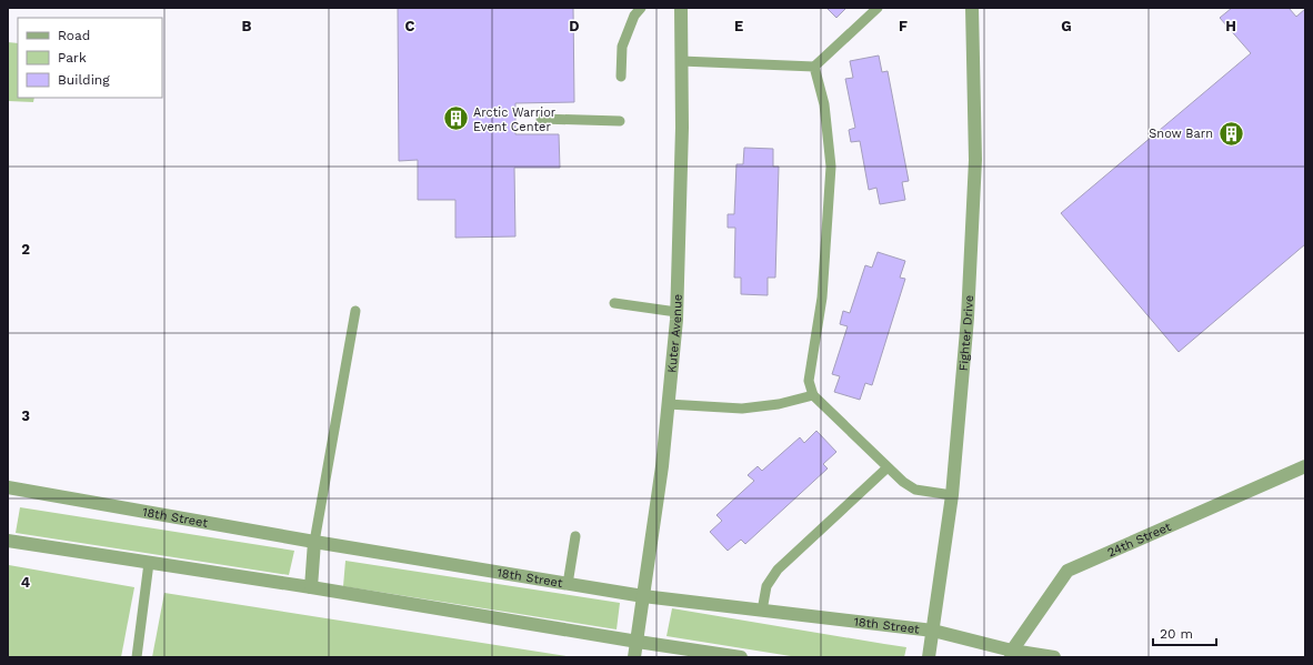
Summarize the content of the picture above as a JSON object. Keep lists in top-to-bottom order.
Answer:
{
  "streets": {
    "street": [
      "Fighter Drive",
      "Kuter Avenue",
      "18th Street",
      "24th Street"
    ]
  },
  "crossings": [
    ["Fighter Drive", "18th Street"],
    ["Kuter Avenue", "18th Street"],
    ["18th Street", "24th Street"]
  ],
  "places": {
    "building": ["Arctic Warrior Event Center", "Snow Barn"]
  },
  "legend": ["Road", "Park", "Building"],
  "scale_bar": "20 m",
  "grid": {
    "columns": [
      "B",
      "C",
      "D",
      "E",
      "F",
      "G",
      "H"
    ],
    "rows": ["2", "3", "4"]
  }
}
